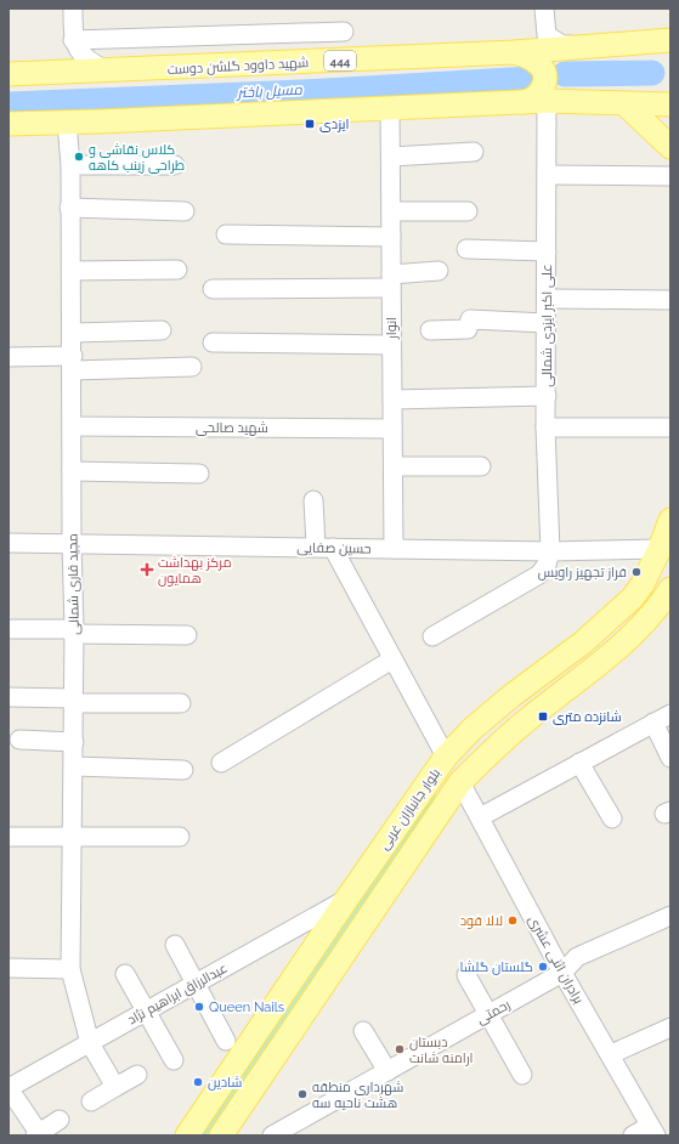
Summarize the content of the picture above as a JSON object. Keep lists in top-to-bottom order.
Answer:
{
  "streets": {
    "main road": ["444", "شهید داوود گلشن دوست", "بلوار جانبازان غربی"],
    "street": [
      "علی اکبر ایزدی شمالی",
      "انوار",
      "شهید صالحی",
      "حسین صفایی",
      "مجید قاری شمالی",
      "برادران اثنی عشری",
      "عبدالرزاق ابراهیم نژاد",
      "رحمتی"
    ]
  },
  "crossings": [
    ["علی اکبر ایزدی شمالی", "حسین صفایی"],
    ["انوار", "شهید صالحی"],
    ["انوار", "حسین صفایی"],
    ["شهید صالحی", "مجید قاری شمالی"],
    ["حسین صفایی", "مجید قاری شمالی"],
    ["حسین صفایی", "بلوار جانبازان غربی"],
    ["مجید قاری شمالی", "عبدالرزاق ابراهیم نژاد"],
    ["بلوار جانبازان غربی", "برادران اثنی عشری"],
    ["بلوار جانبازان غربی", "عبدالرزاق ابراهیم نژاد"],
    ["برادران اثنی عشری", "رحمتی"]
  ],
  "water": ["مسیل باختر"],
  "places": {
    "transit": ["ایزدی", "شانزده متری"],
    "other": [
      "کلاس نقاشی و طراحی زینب کاهه",
      "فراز تجهیز راویس",
      "لالا فود",
      "گلستان گلشا",
      "Queen Nails",
      "دبستان ارامنه شانت",
      "شادین",
      "شهرداری منطقه هشت ناحیه سه"
    ],
    "health": ["مرکز بهداشت همایون"]
  }
}
